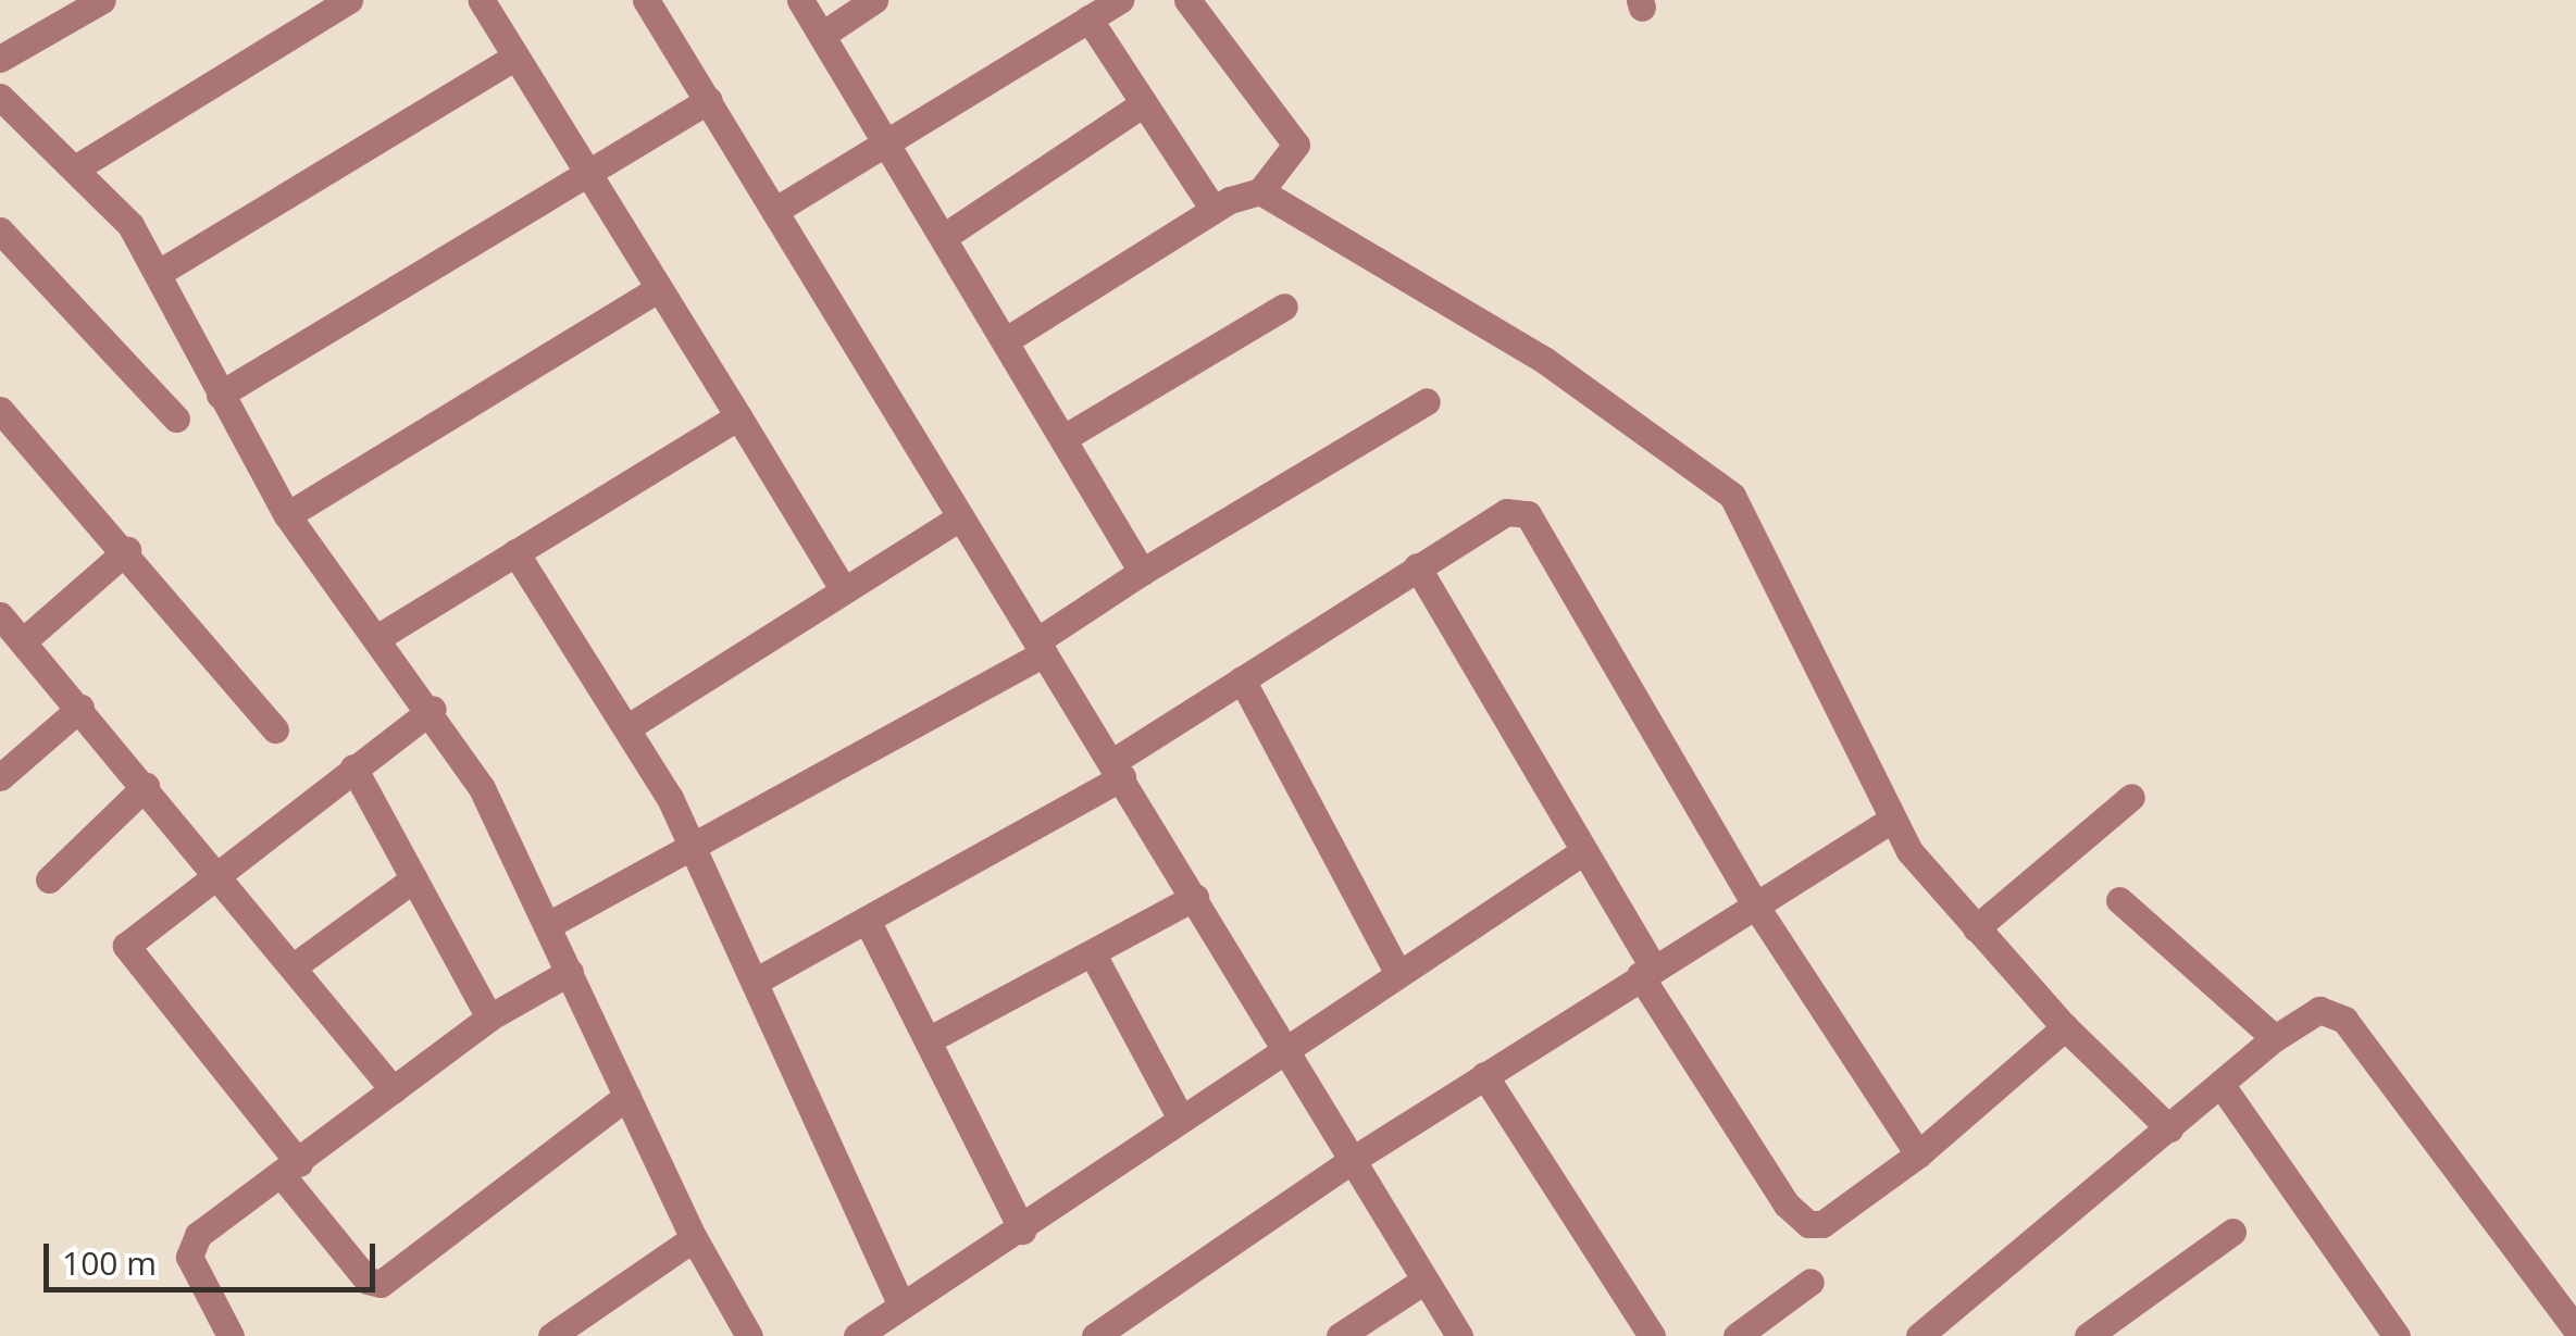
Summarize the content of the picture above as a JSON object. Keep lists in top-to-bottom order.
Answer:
{
  "scale_bar": "100 m"
}
